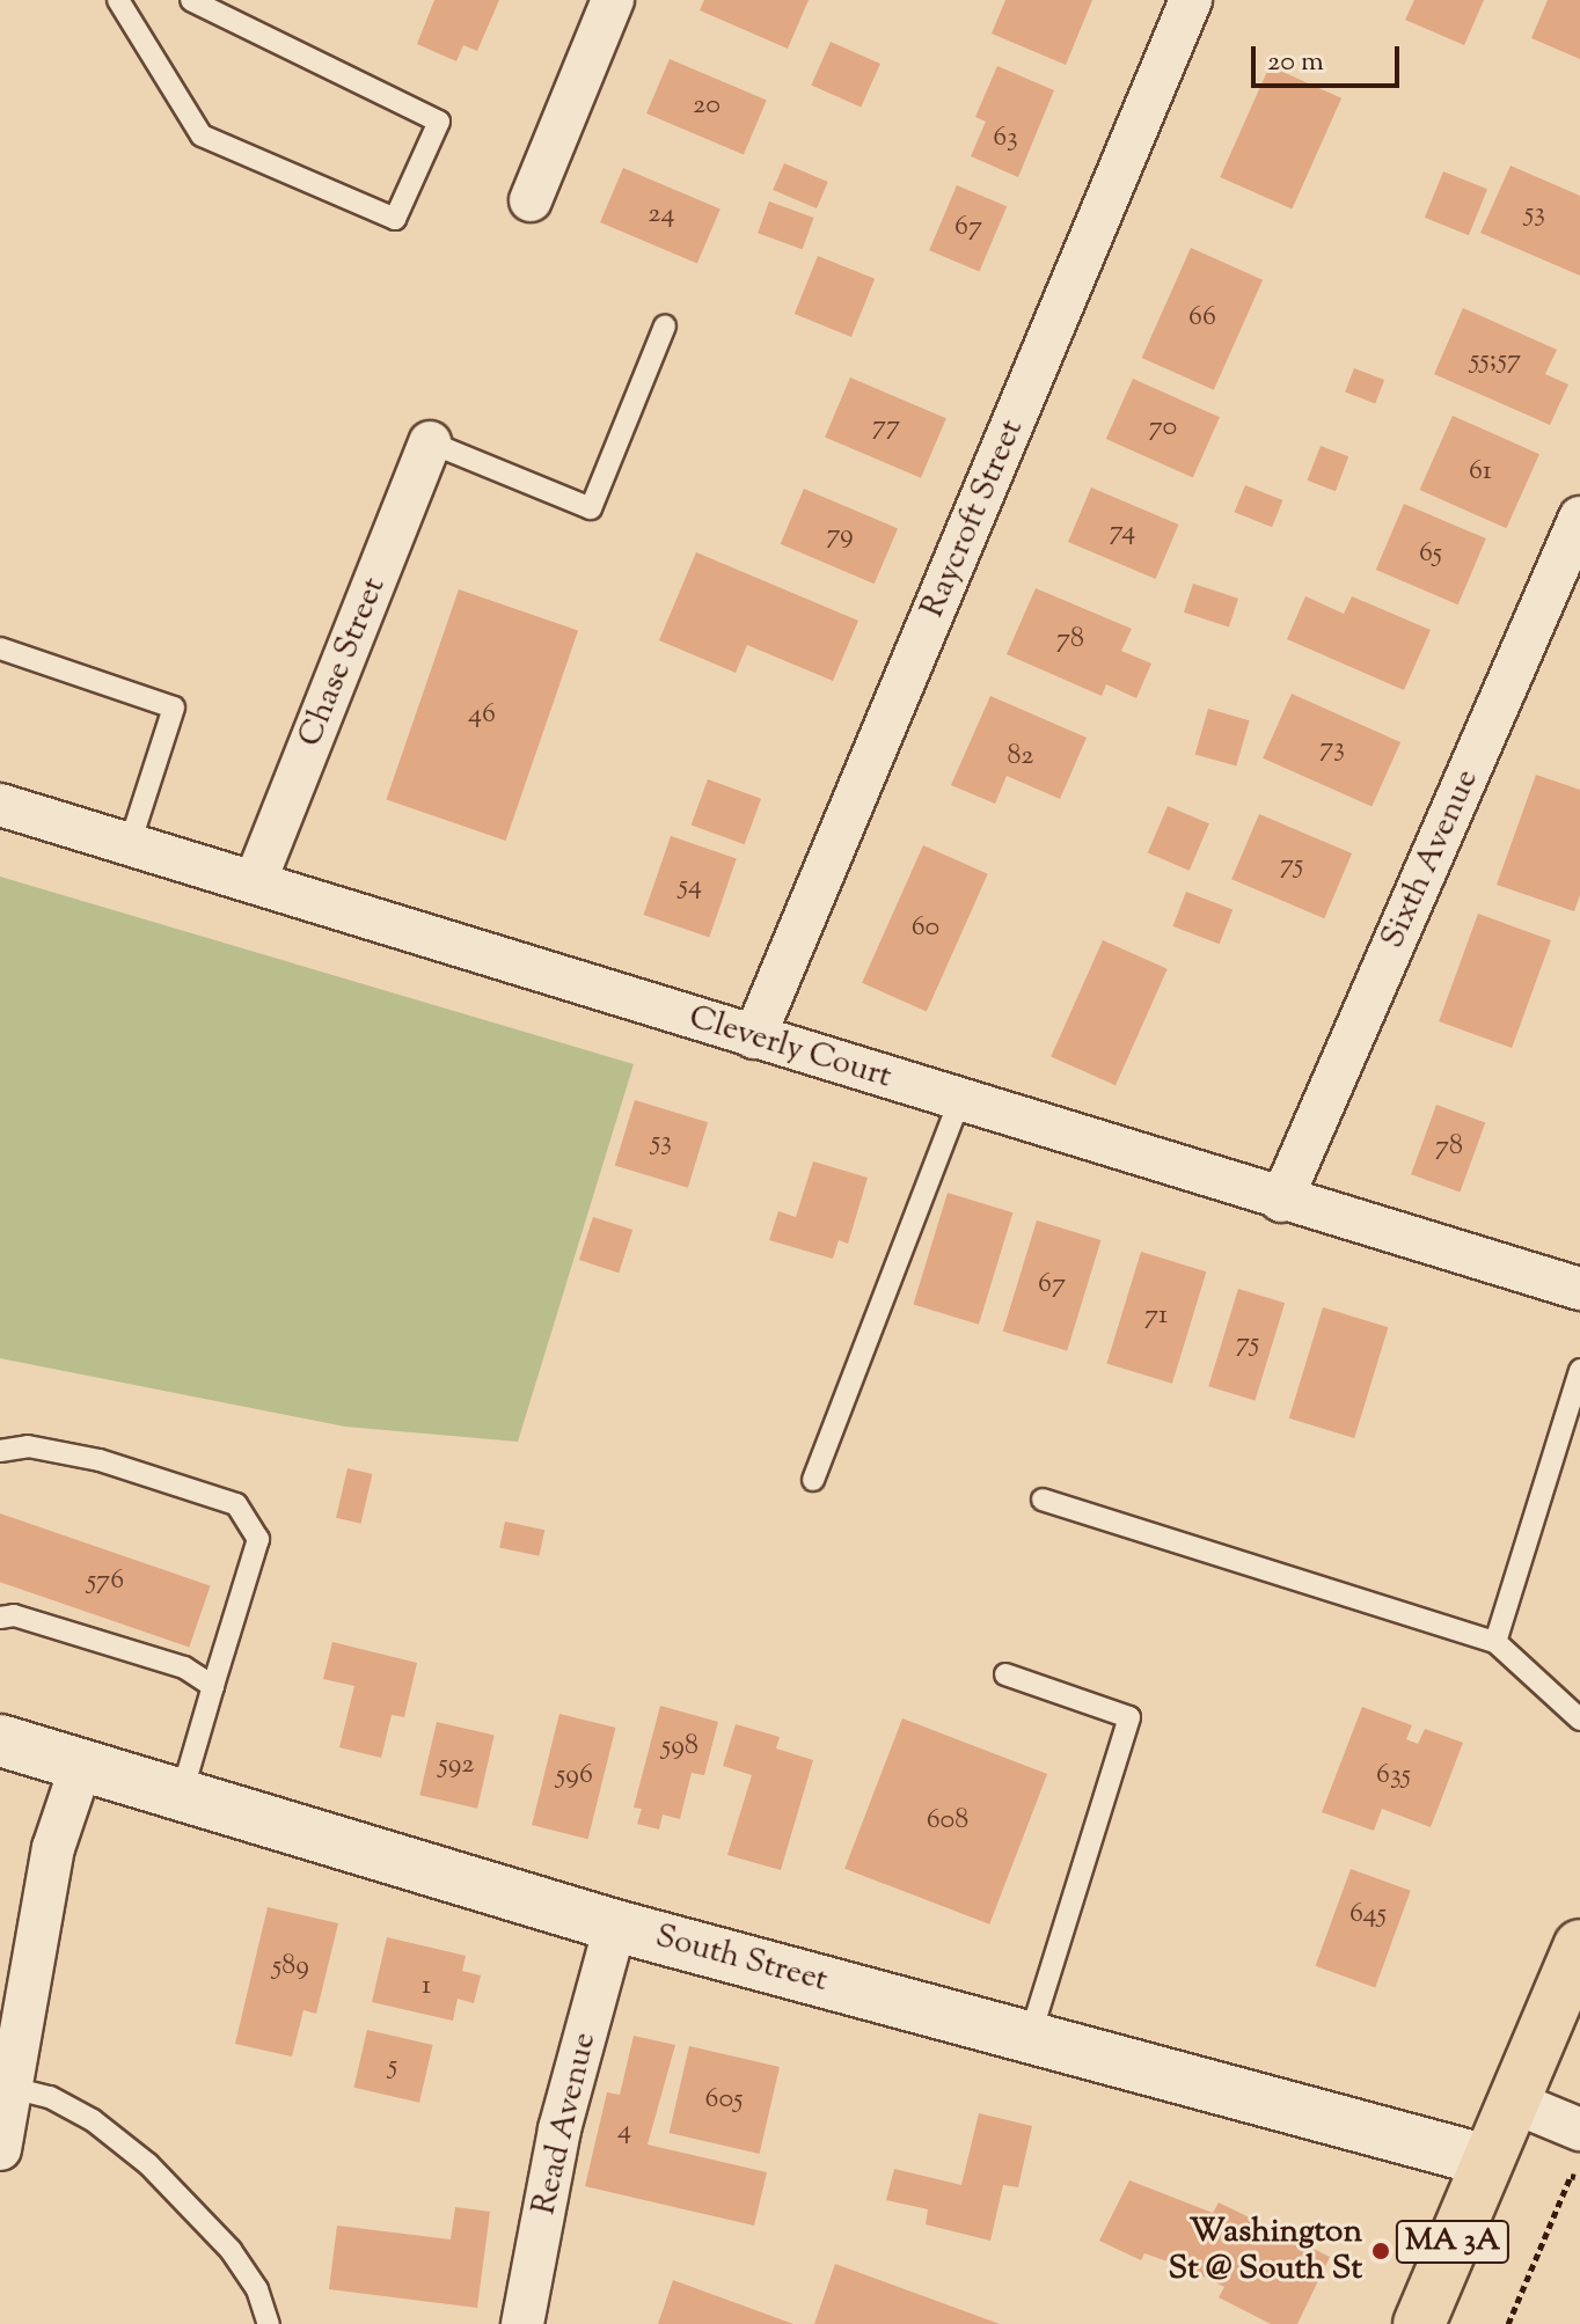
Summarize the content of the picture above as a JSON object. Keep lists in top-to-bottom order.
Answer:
{
  "streets": {
    "main road": ["South Street", "MA 3A"],
    "street": [
      "Raycroft Street",
      "Chase Street",
      "Sixth Avenue",
      "Cleverly Court",
      "Read Avenue"
    ]
  },
  "crossings": [
    ["Raycroft Street", "Cleverly Court"],
    ["Chase Street", "Cleverly Court"],
    ["Sixth Avenue", "Cleverly Court"],
    ["South Street", "Read Avenue"],
    ["South Street", "MA 3A"]
  ],
  "places": ["Washington St @ South St"],
  "house_numbers": [
    "20",
    "63",
    "53",
    "24",
    "67",
    "66",
    "55;57",
    "77",
    "70",
    "61",
    "74",
    "79",
    "65",
    "78",
    "46",
    "73",
    "82",
    "75",
    "54",
    "60",
    "53",
    "78",
    "67",
    "71",
    "75",
    "576",
    "598",
    "592",
    "596",
    "635",
    "608",
    "645",
    "589",
    "1",
    "5",
    "605",
    "4"
  ],
  "scale_bar": "20 m"
}
